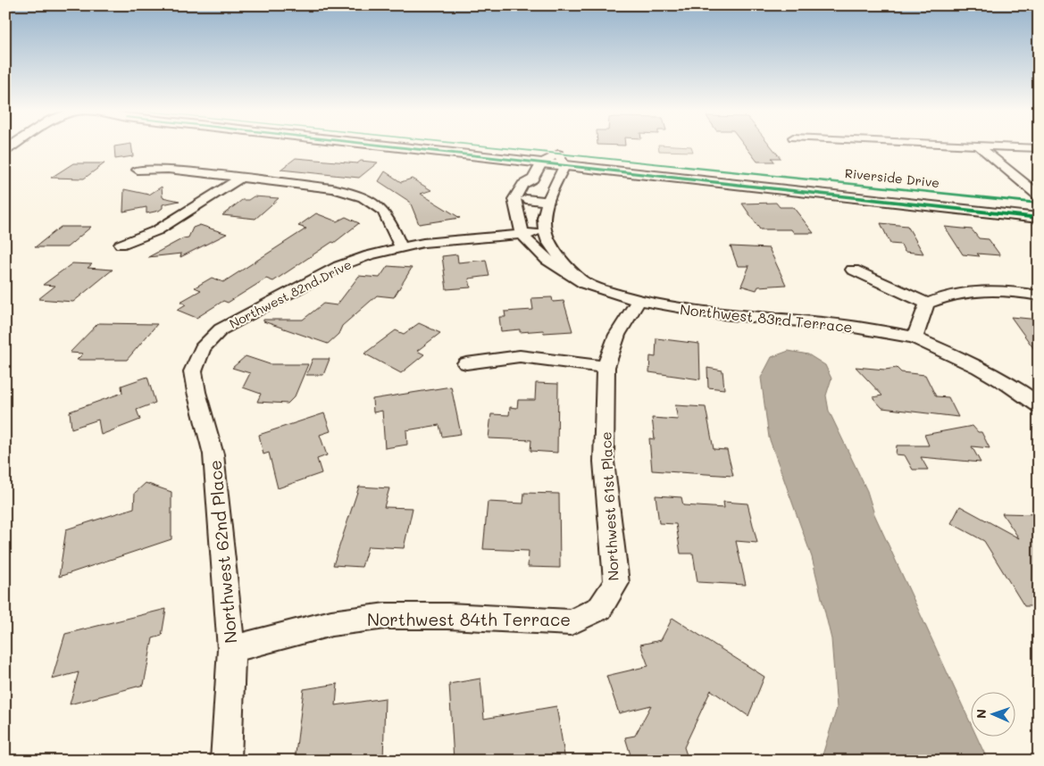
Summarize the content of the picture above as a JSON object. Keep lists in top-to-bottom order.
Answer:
{
  "streets": {
    "street": [
      "Riverside Drive",
      "Northwest 82nd Drive",
      "Northwest 83rd Terrace",
      "Northwest 61st Place",
      "Northwest 62nd Place",
      "Northwest 84th Terrace"
    ]
  },
  "crossings": [
    ["Northwest 82nd Drive", "Northwest 83rd Terrace"],
    ["Northwest 82nd Drive", "Northwest 62nd Place"],
    ["Northwest 83rd Terrace", "Northwest 61st Place"],
    ["Northwest 61st Place", "Northwest 84th Terrace"],
    ["Northwest 62nd Place", "Northwest 84th Terrace"]
  ],
  "north": "left"
}
